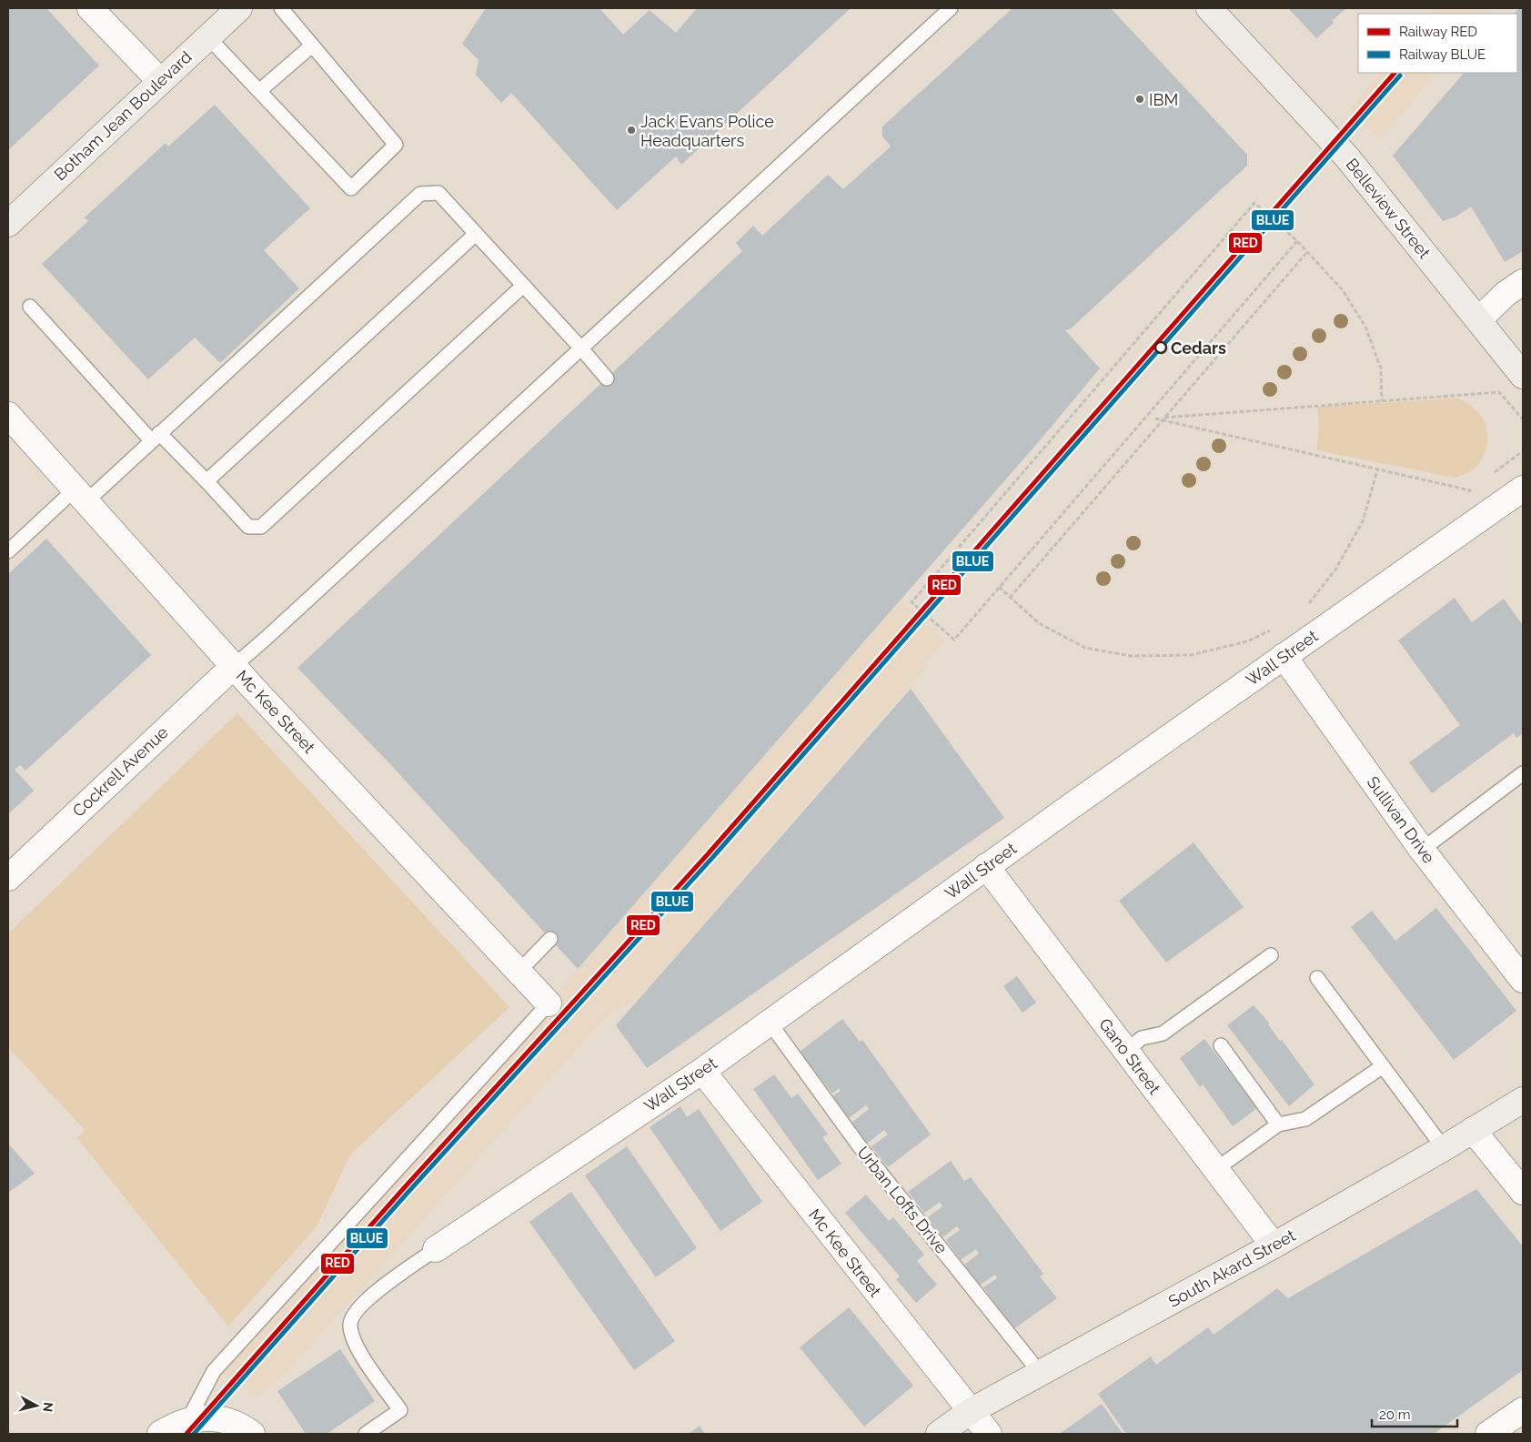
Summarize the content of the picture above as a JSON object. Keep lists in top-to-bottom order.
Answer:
{
  "streets": {
    "main road": ["Botham Jean Boulevard", "Belleview Street", "South Akard Street"],
    "street": [
      "Wall Street",
      "Mc Kee Street",
      "Cockrell Avenue",
      "Sullivan Drive",
      "Gano Street"
    ],
    "lane": ["Urban Lofts Drive"]
  },
  "crossings": [
    ["Wall Street", "Mc Kee Street"],
    ["Wall Street", "Sullivan Drive"],
    ["Wall Street", "Gano Street"],
    ["Wall Street", "Urban Lofts Drive"],
    ["Mc Kee Street", "Cockrell Avenue"],
    ["Mc Kee Street", "South Akard Street"],
    ["Gano Street", "South Akard Street"],
    ["Urban Lofts Drive", "South Akard Street"]
  ],
  "places": ["IBM", "Jack Evans Police Headquarters", "Cedars"],
  "lines": ["rail line RED", "rail line BLUE"],
  "legend": ["Railway RED", "Railway BLUE"],
  "scale_bar": "20 m",
  "north": "right"
}
